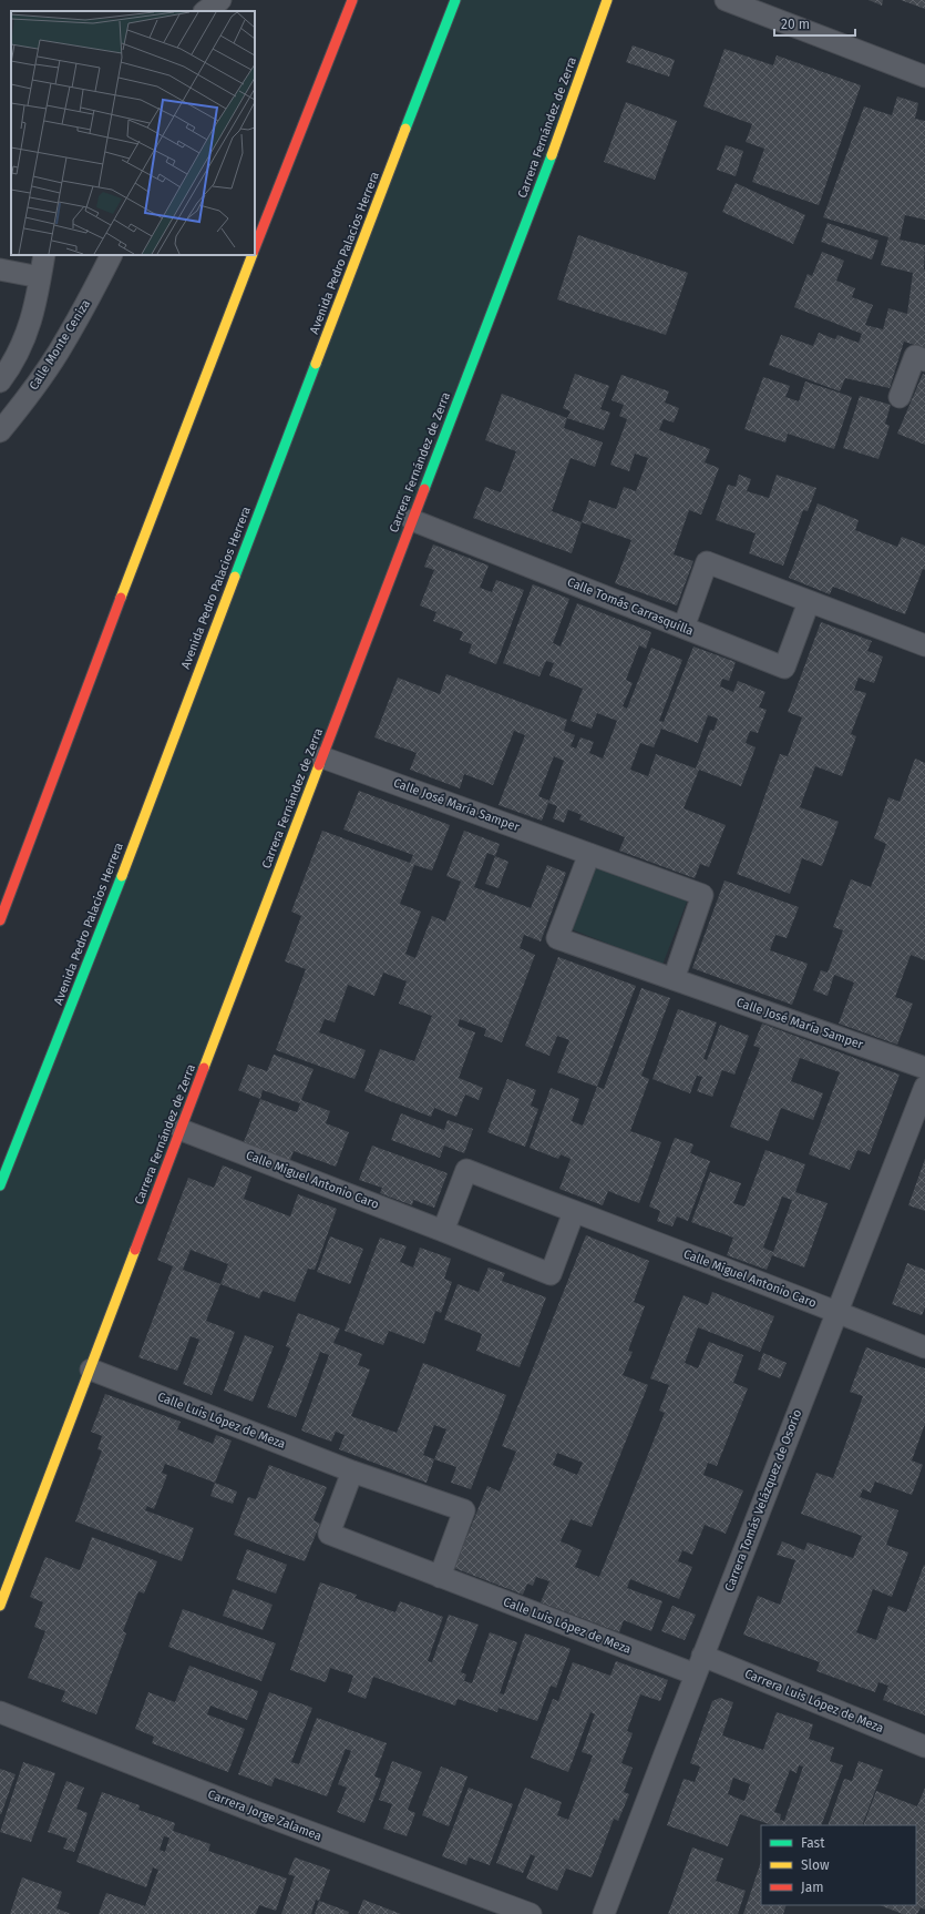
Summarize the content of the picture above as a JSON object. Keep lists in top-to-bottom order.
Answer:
{
  "streets": {
    "main road": ["Carrera Fernández de Zerra", "Avenida Pedro Palacios Herrera"],
    "street": [
      "Calle Monte Ceniza",
      "Calle Tomás Carrasquilla",
      "Calle José María Samper",
      "Calle Miguel Antonio Caro",
      "Calle Luis López de Meza",
      "Carrera Tomás Velázquez de Osorio",
      "Carrera Luis López de Meza",
      "Carrera Jorge Zalamea"
    ]
  },
  "crossings": [
    ["Carrera Fernández de Zerra", "Calle Tomás Carrasquilla"],
    ["Carrera Fernández de Zerra", "Calle José María Samper"],
    ["Carrera Fernández de Zerra", "Calle Miguel Antonio Caro"],
    ["Carrera Fernández de Zerra", "Calle Luis López de Meza"],
    ["Calle Miguel Antonio Caro", "Carrera Tomás Velázquez de Osorio"],
    ["Calle Luis López de Meza", "Carrera Tomás Velázquez de Osorio"],
    ["Calle Luis López de Meza", "Carrera Luis López de Meza"],
    ["Carrera Tomás Velázquez de Osorio", "Carrera Luis López de Meza"]
  ],
  "legend": ["Fast", "Slow", "Jam"],
  "scale_bar": "20 m"
}
